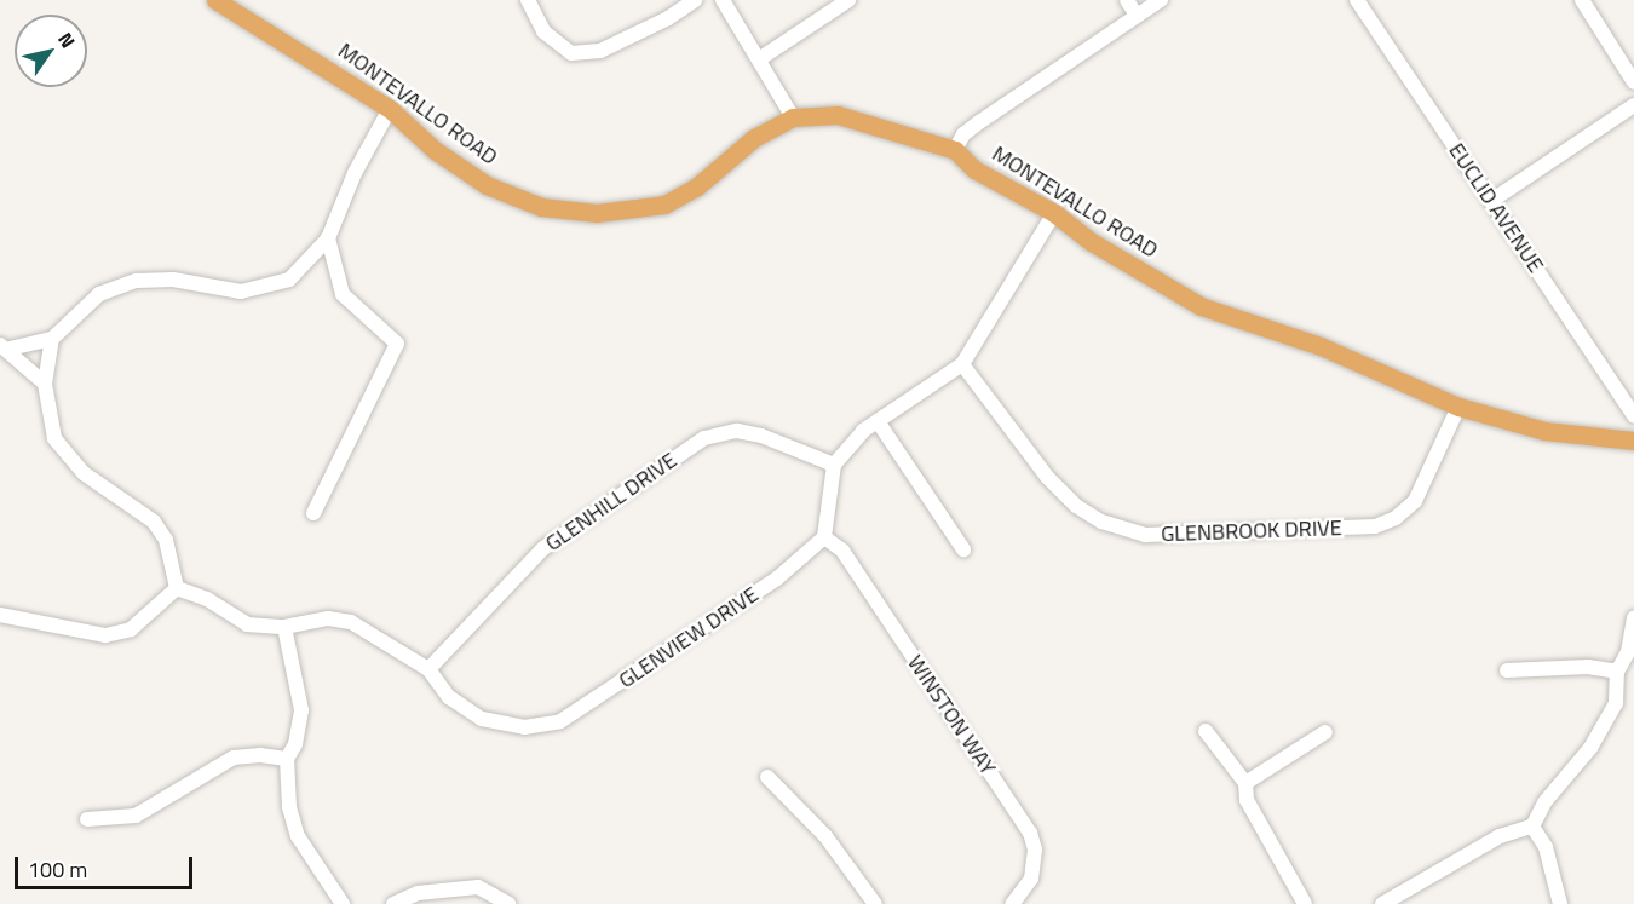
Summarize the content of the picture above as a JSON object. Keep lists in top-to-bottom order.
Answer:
{
  "streets": {
    "main road": ["MONTEVALLO ROAD"],
    "street": [
      "EUCLID AVENUE",
      "GLENHILL DRIVE",
      "GLENBROOK DRIVE",
      "GLENVIEW DRIVE",
      "WINSTON WAY"
    ]
  },
  "crossings": [
    ["MONTEVALLO ROAD", "GLENBROOK DRIVE"],
    ["GLENHILL DRIVE", "GLENVIEW DRIVE"],
    ["GLENVIEW DRIVE", "WINSTON WAY"]
  ],
  "scale_bar": "100 m",
  "north": "top right"
}
